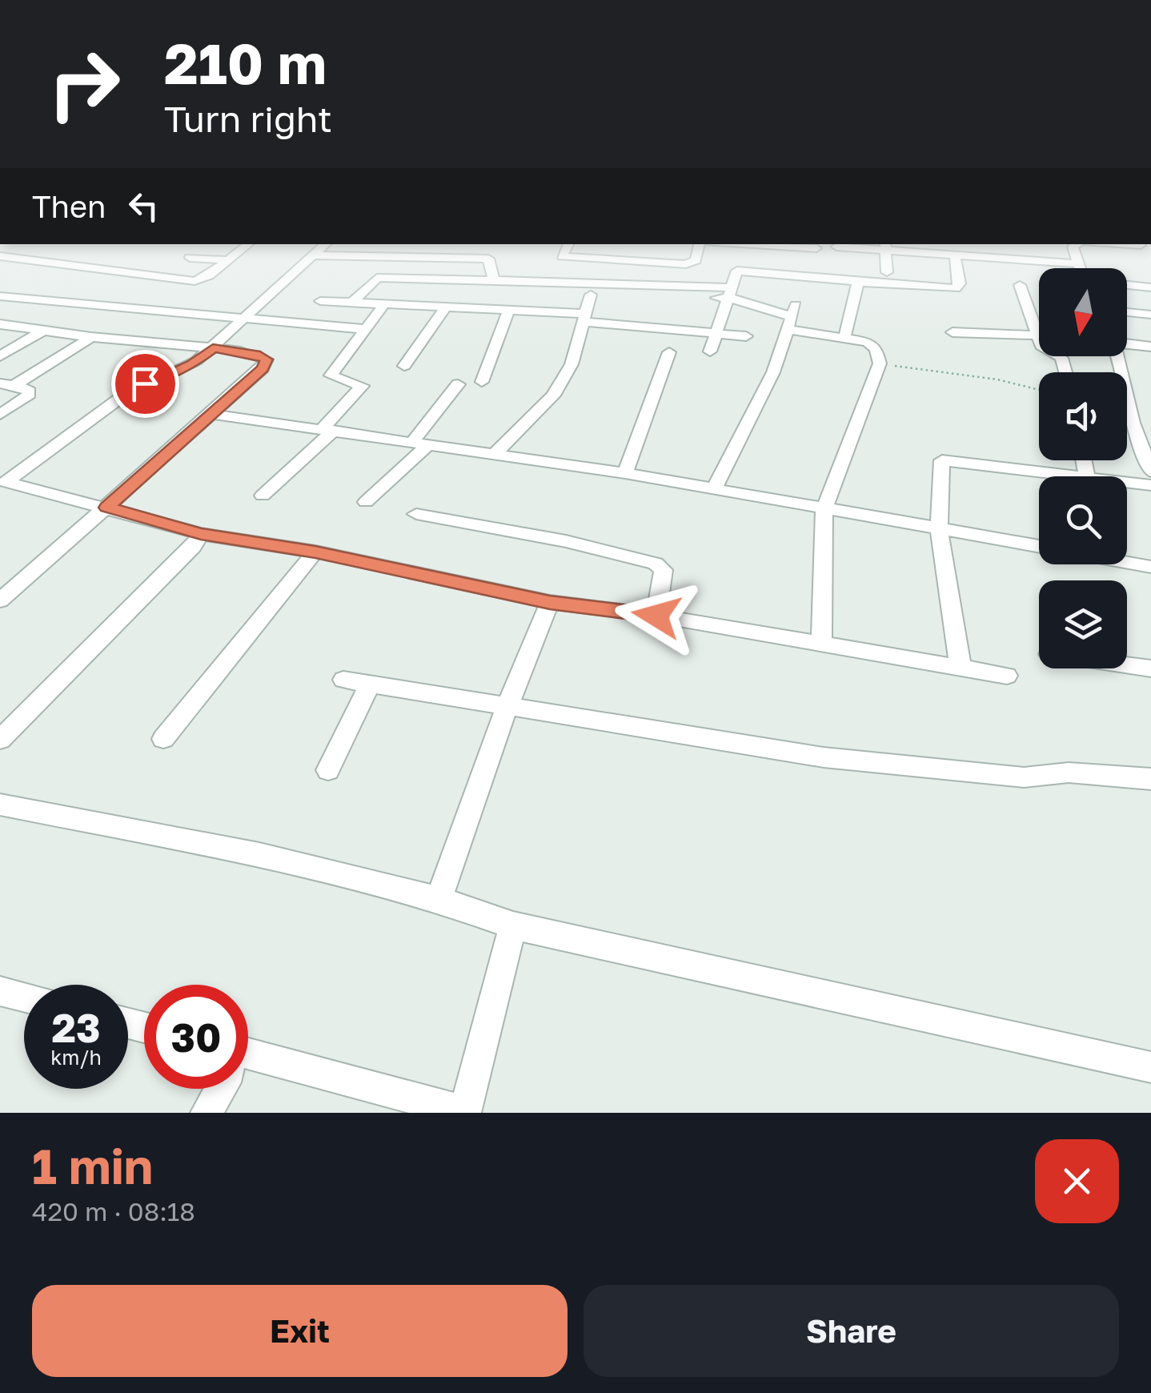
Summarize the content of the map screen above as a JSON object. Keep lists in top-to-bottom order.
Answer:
{
  "north": "bottom",
  "page": {
    "turn": ["210 m", "Turn right"],
    "then": "Then",
    "speed": "23 km/h",
    "limit": "30",
    "heading": ["1 min", "420 m · 08:18"],
    "buttons": ["Exit", "Share"]
  }
}
